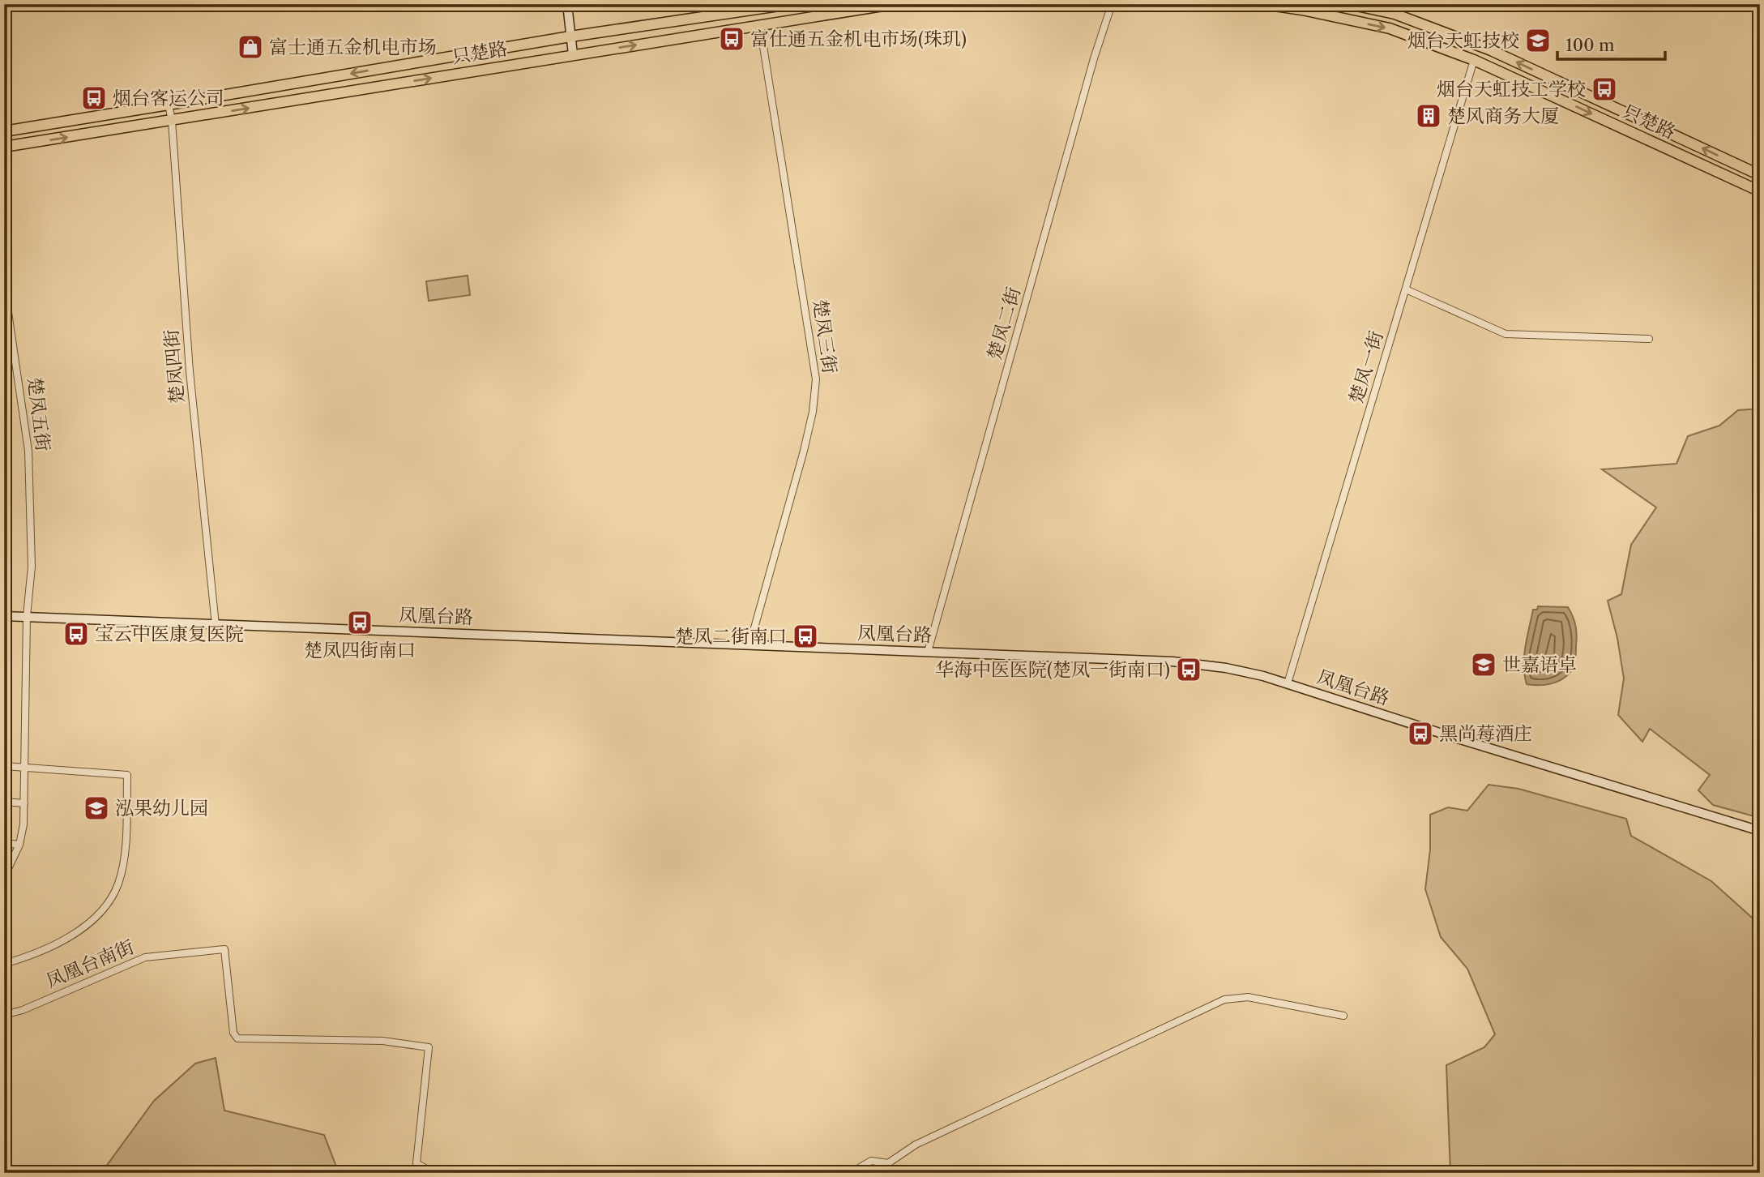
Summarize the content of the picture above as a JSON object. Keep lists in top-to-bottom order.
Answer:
{
  "streets": {
    "main road": ["只楚路"],
    "street": [
      "楚凤二街",
      "楚凤三街",
      "楚凤四街",
      "楚凤一街",
      "楚凤五街",
      "凤凰台路",
      "凤凰台南街"
    ]
  },
  "crossings": [
    ["只楚路", "楚凤三街"],
    ["只楚路", "楚凤四街"],
    ["只楚路", "楚凤一街"],
    ["楚凤二街", "凤凰台路"],
    ["楚凤三街", "凤凰台路"],
    ["楚凤四街", "凤凰台路"],
    ["楚凤一街", "凤凰台路"],
    ["楚凤五街", "凤凰台路"]
  ],
  "places": {
    "bus stop": [
      "富仕通五金机电市场(珠玑)",
      "烟台天虹技工学校",
      "烟台客运公司",
      "楚凤四街南口",
      "宝云中医康复医院",
      "楚凤二街南口",
      "华海中医医院(楚凤一街南口)",
      "黑尚莓酒庄"
    ],
    "school or university": ["烟台天虹技校", "世嘉语卓", "泓果幼儿园"],
    "shop": ["富士通五金机电市场"],
    "building": ["楚风商务大厦"]
  },
  "scale_bar": "100 m"
}
